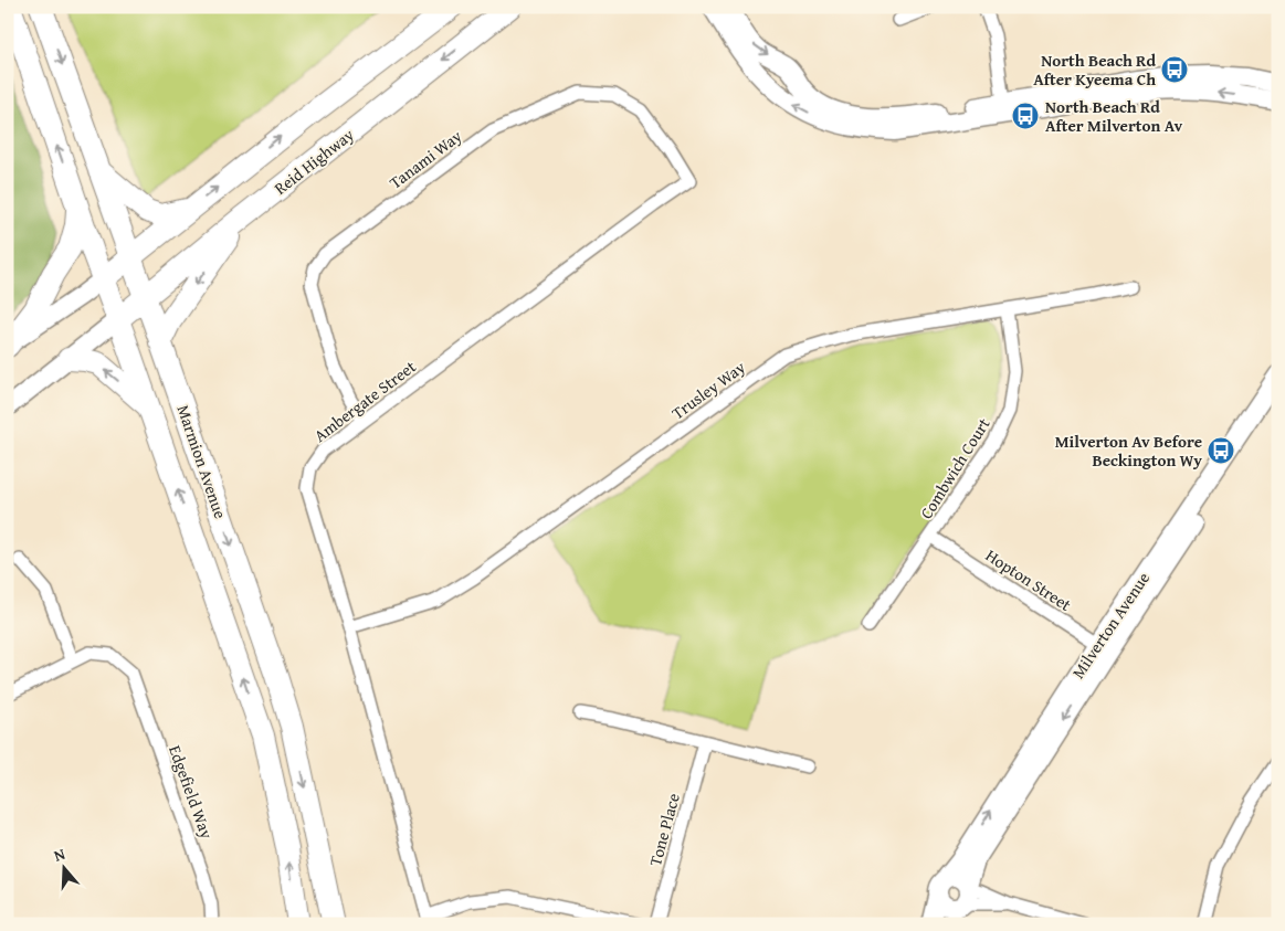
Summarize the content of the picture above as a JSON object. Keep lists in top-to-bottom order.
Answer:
{
  "streets": {
    "highway": ["Reid Highway", "Marmion Avenue"],
    "main road": ["Milverton Avenue"],
    "street": [
      "Tanami Way",
      "Trusley Way",
      "Ambergate Street",
      "Combwich Court",
      "Hopton Street",
      "Edgefield Way",
      "Tone Place"
    ]
  },
  "crossings": [
    ["Tanami Way", "Ambergate Street"],
    ["Reid Highway", "Marmion Avenue"],
    ["Trusley Way", "Ambergate Street"],
    ["Trusley Way", "Combwich Court"],
    ["Combwich Court", "Hopton Street"],
    ["Hopton Street", "Milverton Avenue"]
  ],
  "places": {
    "bus stop": ["North Beach Rd After Kyeema Ch", "North Beach Rd After Milverton Av", "Milverton Av Before Beckington Wy"]
  },
  "north": "top"
}
